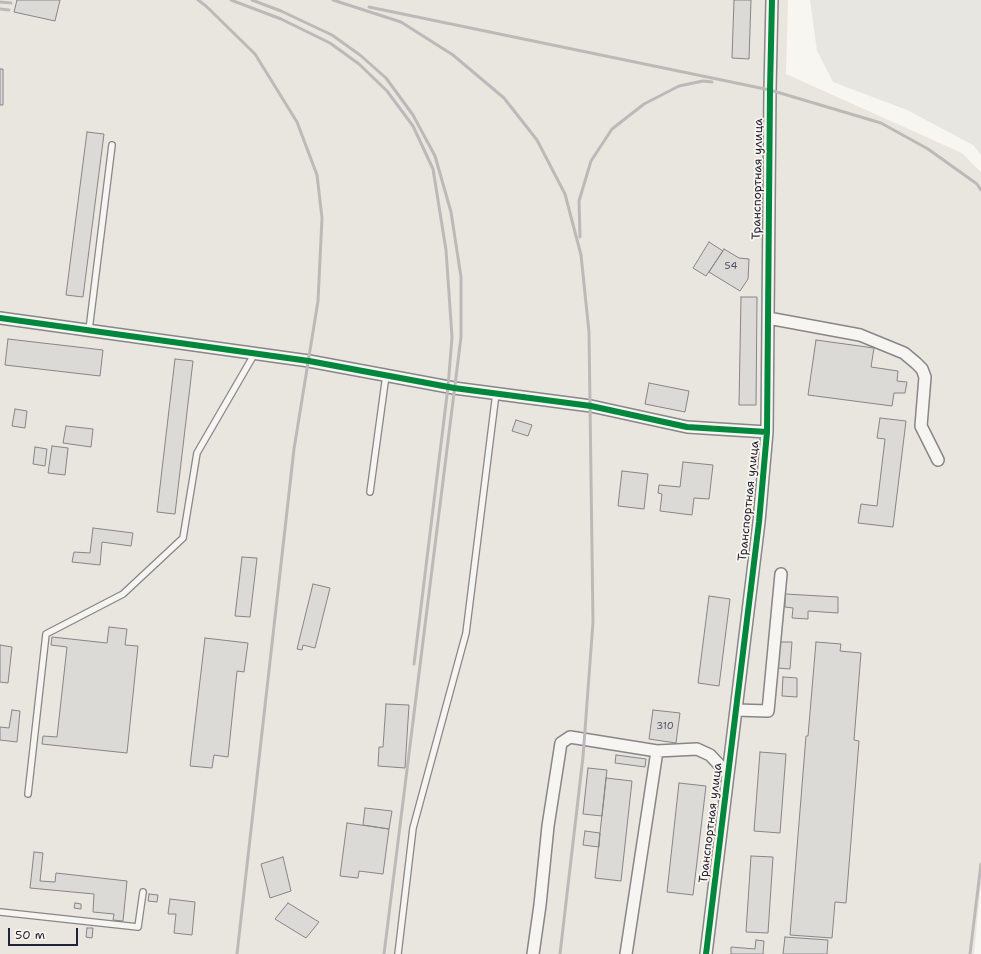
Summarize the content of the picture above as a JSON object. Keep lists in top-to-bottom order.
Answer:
{
  "streets": {
    "street": ["Транспортная улица"]
  },
  "house_numbers": ["54", "310"],
  "scale_bar": "50 m"
}
